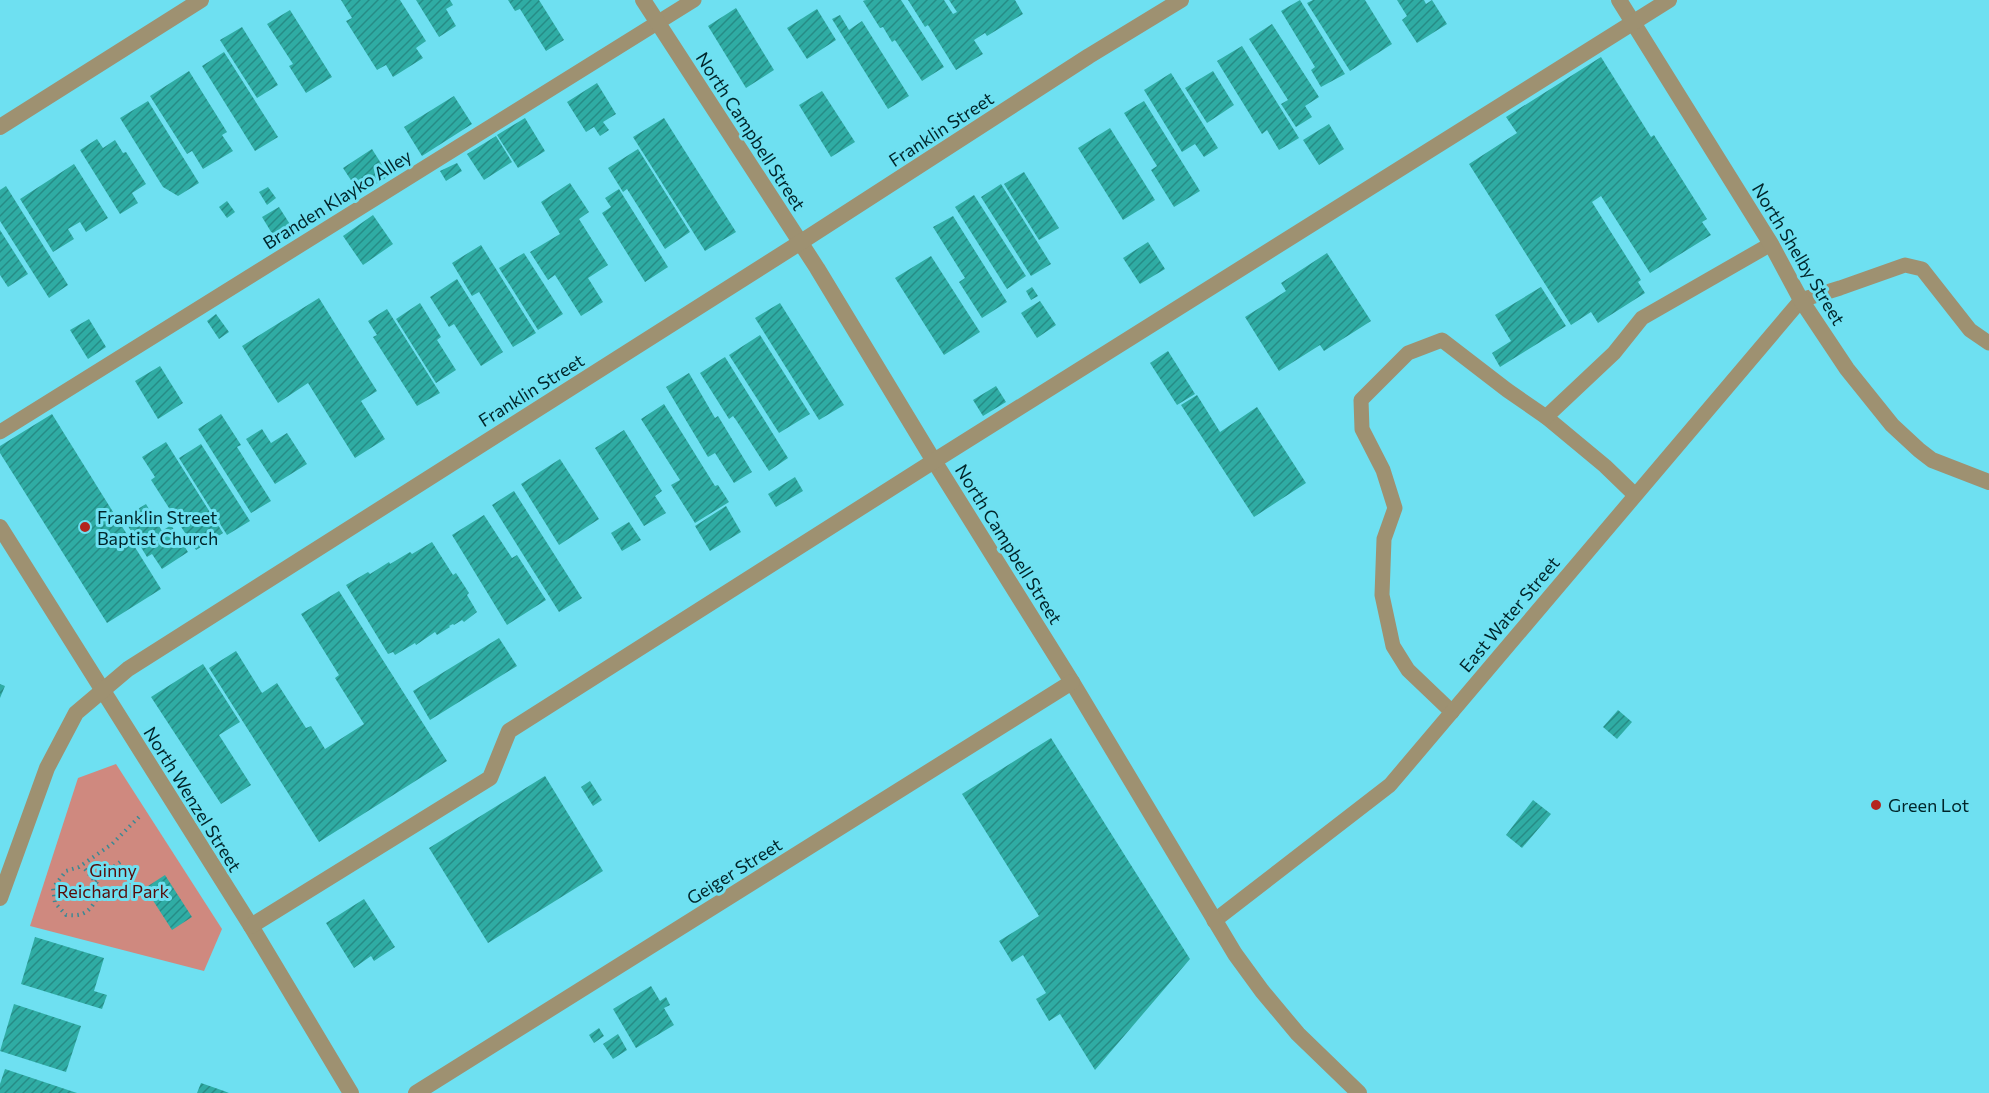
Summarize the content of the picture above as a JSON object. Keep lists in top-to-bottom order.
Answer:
{
  "streets": {
    "street": [
      "Franklin Street",
      "North Campbell Street",
      "North Shelby Street",
      "North Wenzel Street",
      "Geiger Street"
    ],
    "lane": ["Branden Klayko Alley", "East Water Street"]
  },
  "crossings": [
    ["Franklin Street", "North Campbell Street"],
    ["Franklin Street", "North Wenzel Street"],
    ["North Campbell Street", "Branden Klayko Alley"],
    ["North Campbell Street", "East Water Street"],
    ["North Campbell Street", "Geiger Street"],
    ["North Shelby Street", "East Water Street"]
  ],
  "parks": ["Ginny Reichard Park"],
  "places": ["Franklin Street Baptist Church", "Green Lot"]
}
